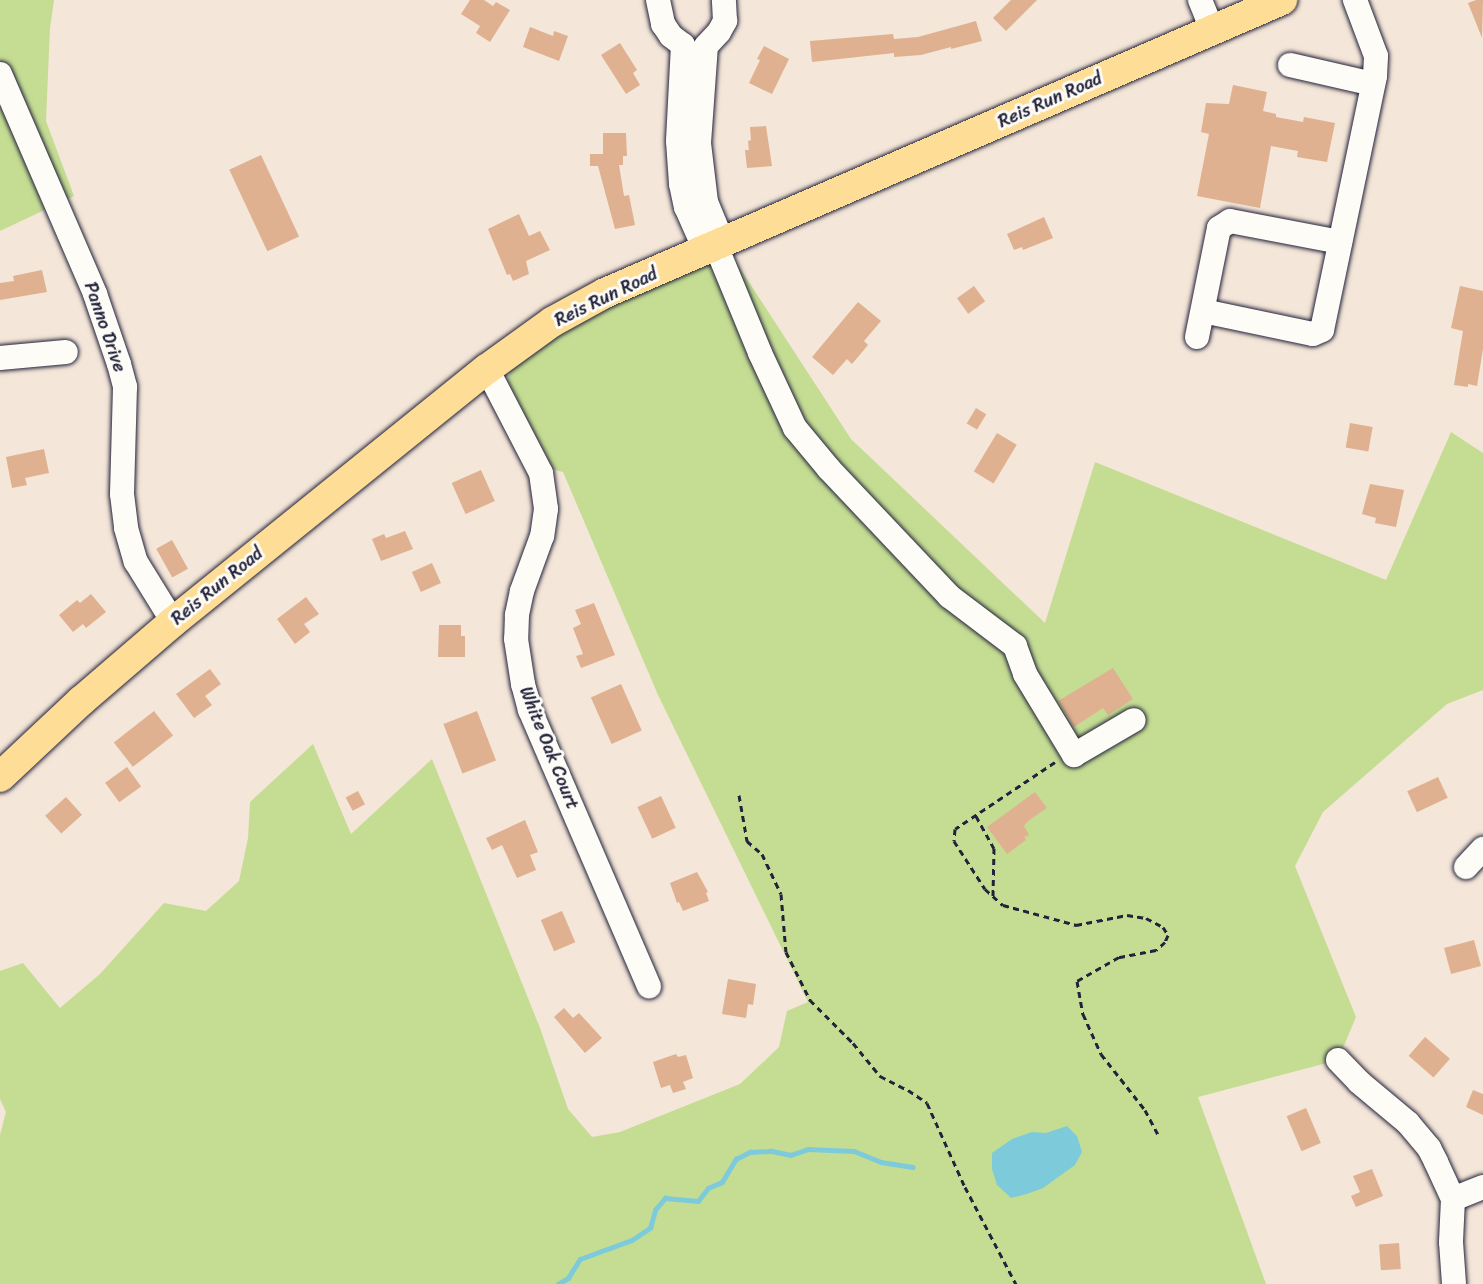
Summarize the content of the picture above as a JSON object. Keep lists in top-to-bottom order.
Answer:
{
  "streets": {
    "main road": ["Reis Run Road"],
    "street": ["Panno Drive", "White Oak Court"]
  },
  "crossings": [
    ["Reis Run Road", "Panno Drive"],
    ["Reis Run Road", "White Oak Court"]
  ]
}
